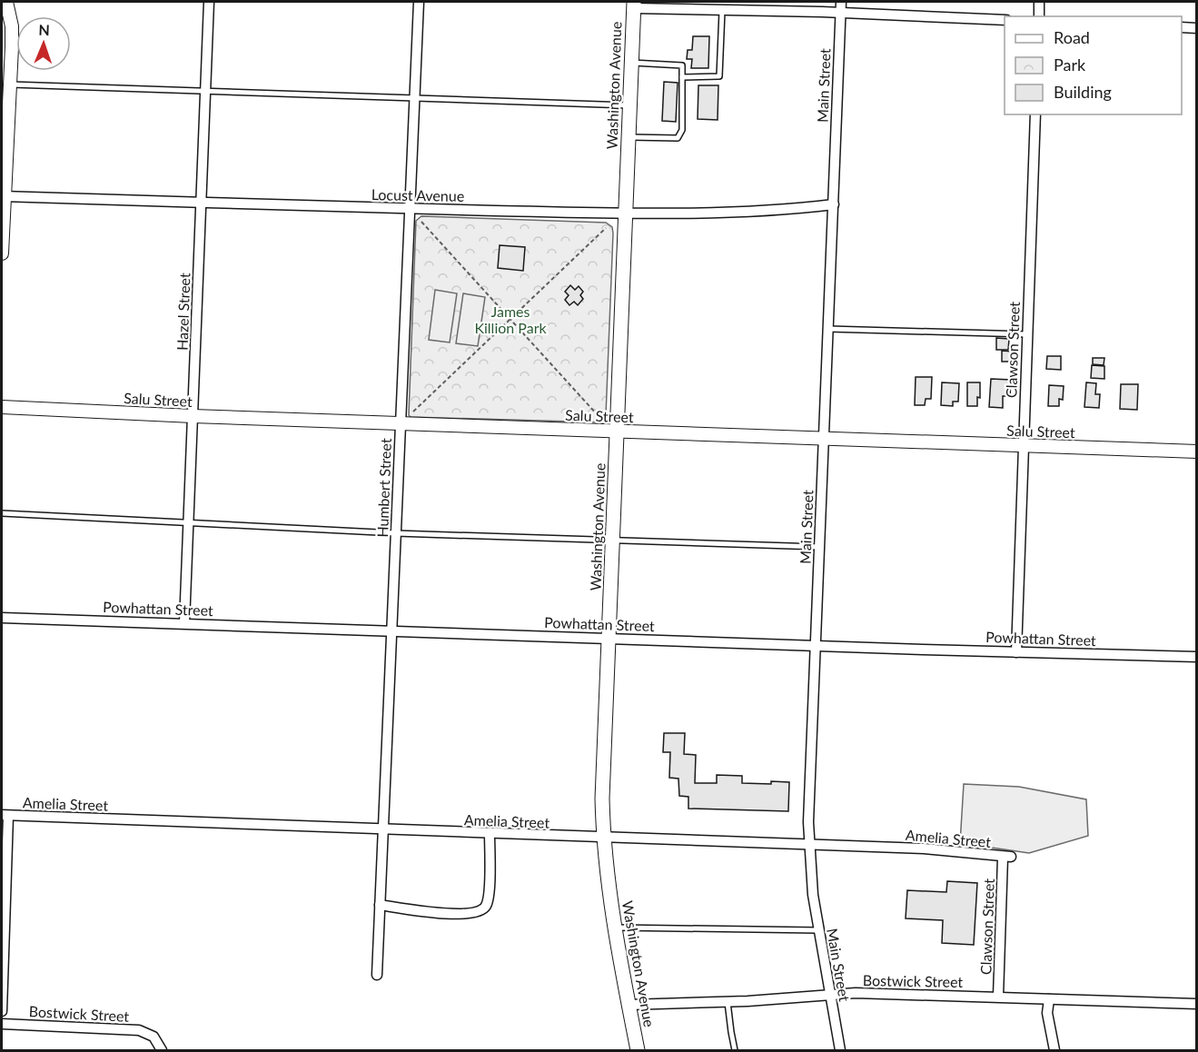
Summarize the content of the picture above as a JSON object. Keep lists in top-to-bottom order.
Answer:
{
  "streets": {
    "main road": ["Washington Avenue"],
    "street": [
      "Main Street",
      "Locust Avenue",
      "Hazel Street",
      "Clawson Street",
      "Salu Street",
      "Humbert Street",
      "Powhattan Street",
      "Amelia Street",
      "Bostwick Street"
    ]
  },
  "crossings": [
    ["Washington Avenue", "Locust Avenue"],
    ["Washington Avenue", "Salu Street"],
    ["Washington Avenue", "Powhattan Street"],
    ["Washington Avenue", "Amelia Street"],
    ["Washington Avenue", "Bostwick Street"],
    ["Main Street", "Locust Avenue"],
    ["Main Street", "Salu Street"],
    ["Main Street", "Powhattan Street"],
    ["Main Street", "Amelia Street"],
    ["Main Street", "Bostwick Street"],
    ["Locust Avenue", "Hazel Street"],
    ["Locust Avenue", "Humbert Street"],
    ["Hazel Street", "Salu Street"],
    ["Hazel Street", "Powhattan Street"],
    ["Clawson Street", "Salu Street"],
    ["Clawson Street", "Powhattan Street"],
    ["Clawson Street", "Amelia Street"],
    ["Clawson Street", "Bostwick Street"],
    ["Salu Street", "Humbert Street"],
    ["Humbert Street", "Powhattan Street"],
    ["Humbert Street", "Amelia Street"]
  ],
  "parks": ["James Killion Park"],
  "legend": ["Road", "Park", "Building"],
  "north": "top"
}
